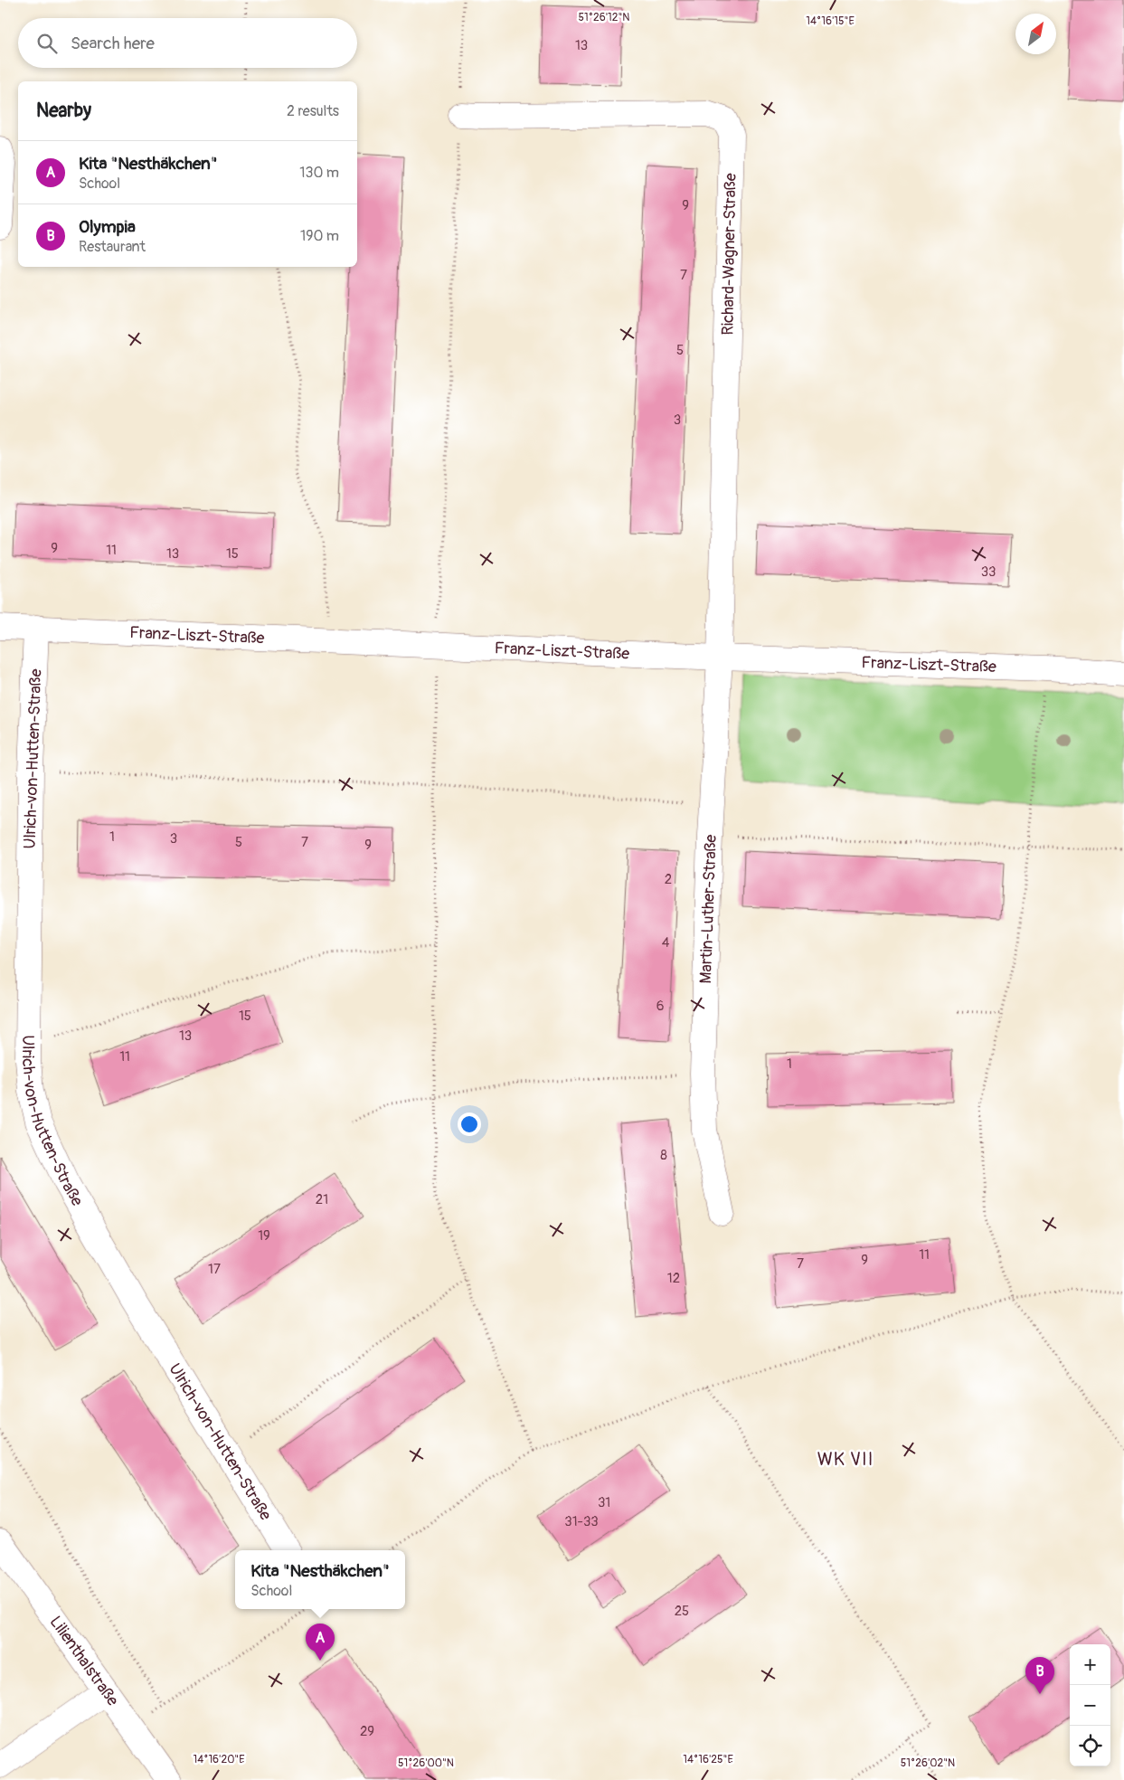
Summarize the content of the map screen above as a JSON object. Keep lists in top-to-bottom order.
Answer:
{
  "streets": {
    "street": [
      "Richard-Wagner-Straße",
      "Franz-Liszt-Straße",
      "Ulrich-von-Hutten-Straße",
      "Martin-Luther-Straße",
      "Lilienthalstraße"
    ]
  },
  "crossings": [
    ["Richard-Wagner-Straße", "Franz-Liszt-Straße"],
    ["Richard-Wagner-Straße", "Martin-Luther-Straße"],
    ["Franz-Liszt-Straße", "Ulrich-von-Hutten-Straße"],
    ["Franz-Liszt-Straße", "Martin-Luther-Straße"]
  ],
  "districts": ["WK VII"],
  "house_numbers": [
    "13",
    "9",
    "7",
    "5",
    "3",
    "9",
    "11",
    "13",
    "15",
    "33",
    "1",
    "3",
    "5",
    "7",
    "9",
    "2",
    "4",
    "6",
    "15",
    "13",
    "11",
    "1",
    "8",
    "21",
    "19",
    "11",
    "9",
    "7",
    "17",
    "12",
    "31",
    "31-33",
    "25",
    "29"
  ],
  "north": "top right",
  "page": {
    "search": "Search here",
    "heading": ["Nearby", "2 results"],
    "list": [
      {
        "mark": "A",
        "name": "Kita \"Nesthäkchen\"",
        "note": "School",
        "value": "130 m"
      },
      {
        "mark": "B",
        "name": "Olympia",
        "note": "Restaurant",
        "value": "190 m"
      }
    ],
    "popup": ["Kita \"Nesthäkchen\"", "School"],
    "pins": ["A", "B"],
    "map_buttons": ["+", "−"]
  },
  "coordinates": [
    "51°26'12\"N",
    "14°16'15\"E",
    "14°16'20\"E",
    "14°16'25\"E",
    "51°26'00\"N",
    "51°26'02\"N"
  ]
}
